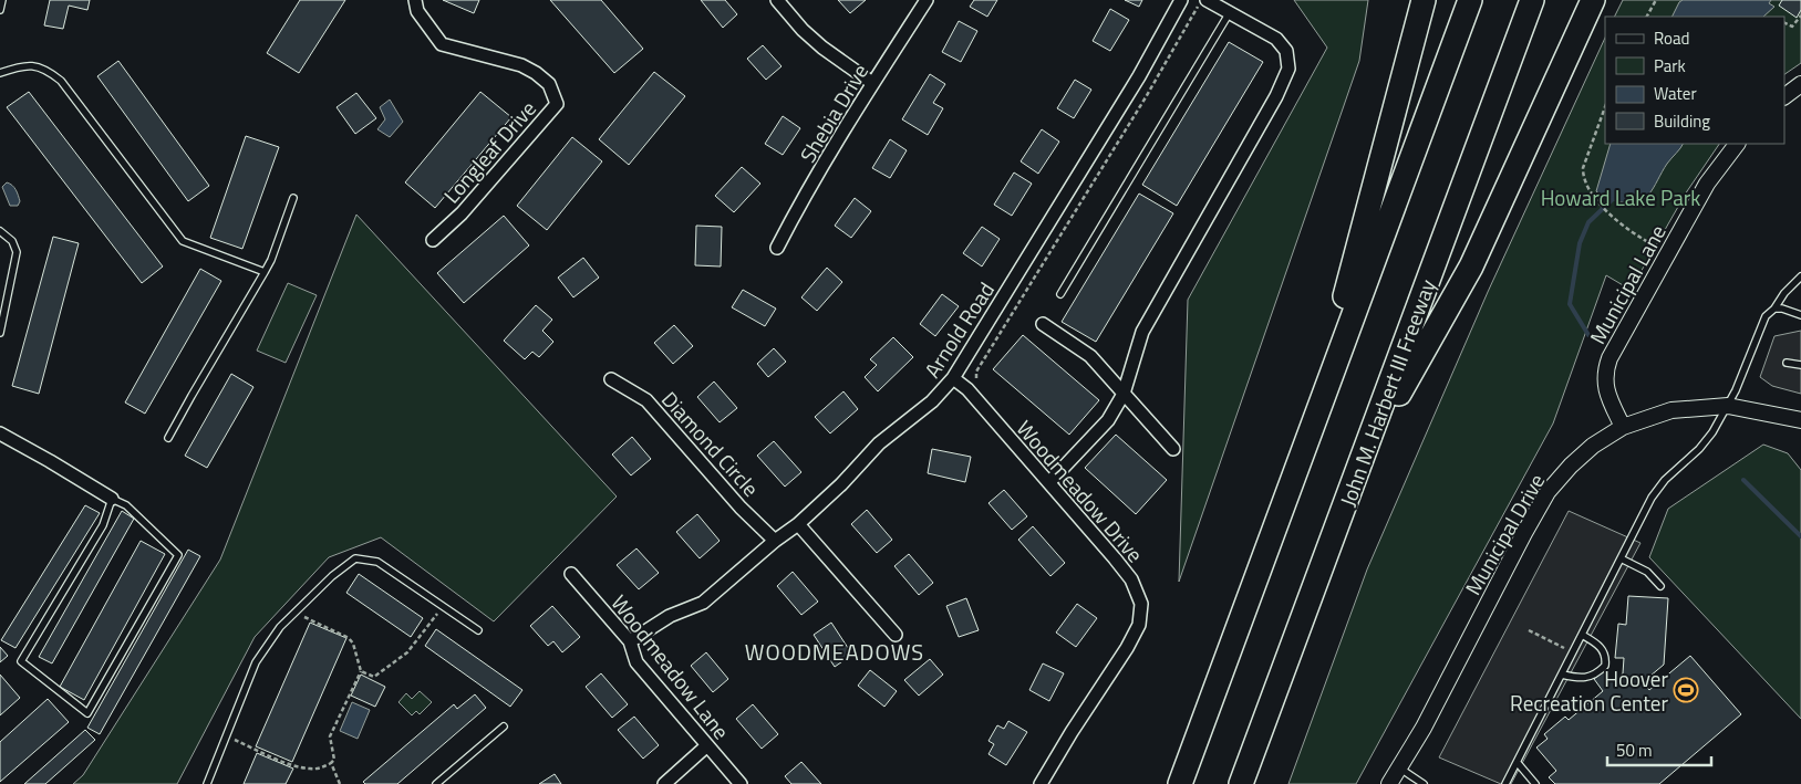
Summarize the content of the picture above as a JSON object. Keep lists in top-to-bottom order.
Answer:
{
  "streets": {
    "highway": ["John M. Harbert III Freeway"],
    "street": [
      "Shebia Drive",
      "Longleaf Drive",
      "Municipal Lane",
      "Arnold Road",
      "Diamond Circle",
      "Woodmeadow Drive",
      "Municipal Drive",
      "Woodmeadow Lane"
    ]
  },
  "crossings": [
    ["Municipal Lane", "Municipal Drive"],
    ["Arnold Road", "Diamond Circle"],
    ["Arnold Road", "Woodmeadow Drive"],
    ["Arnold Road", "Woodmeadow Lane"]
  ],
  "districts": ["WOODMEADOWS"],
  "parks": ["Howard Lake Park"],
  "places": {
    "sports": ["Hoover Recreation Center"]
  },
  "legend": [
    "Road",
    "Park",
    "Water",
    "Building"
  ],
  "scale_bar": "50 m"
}
